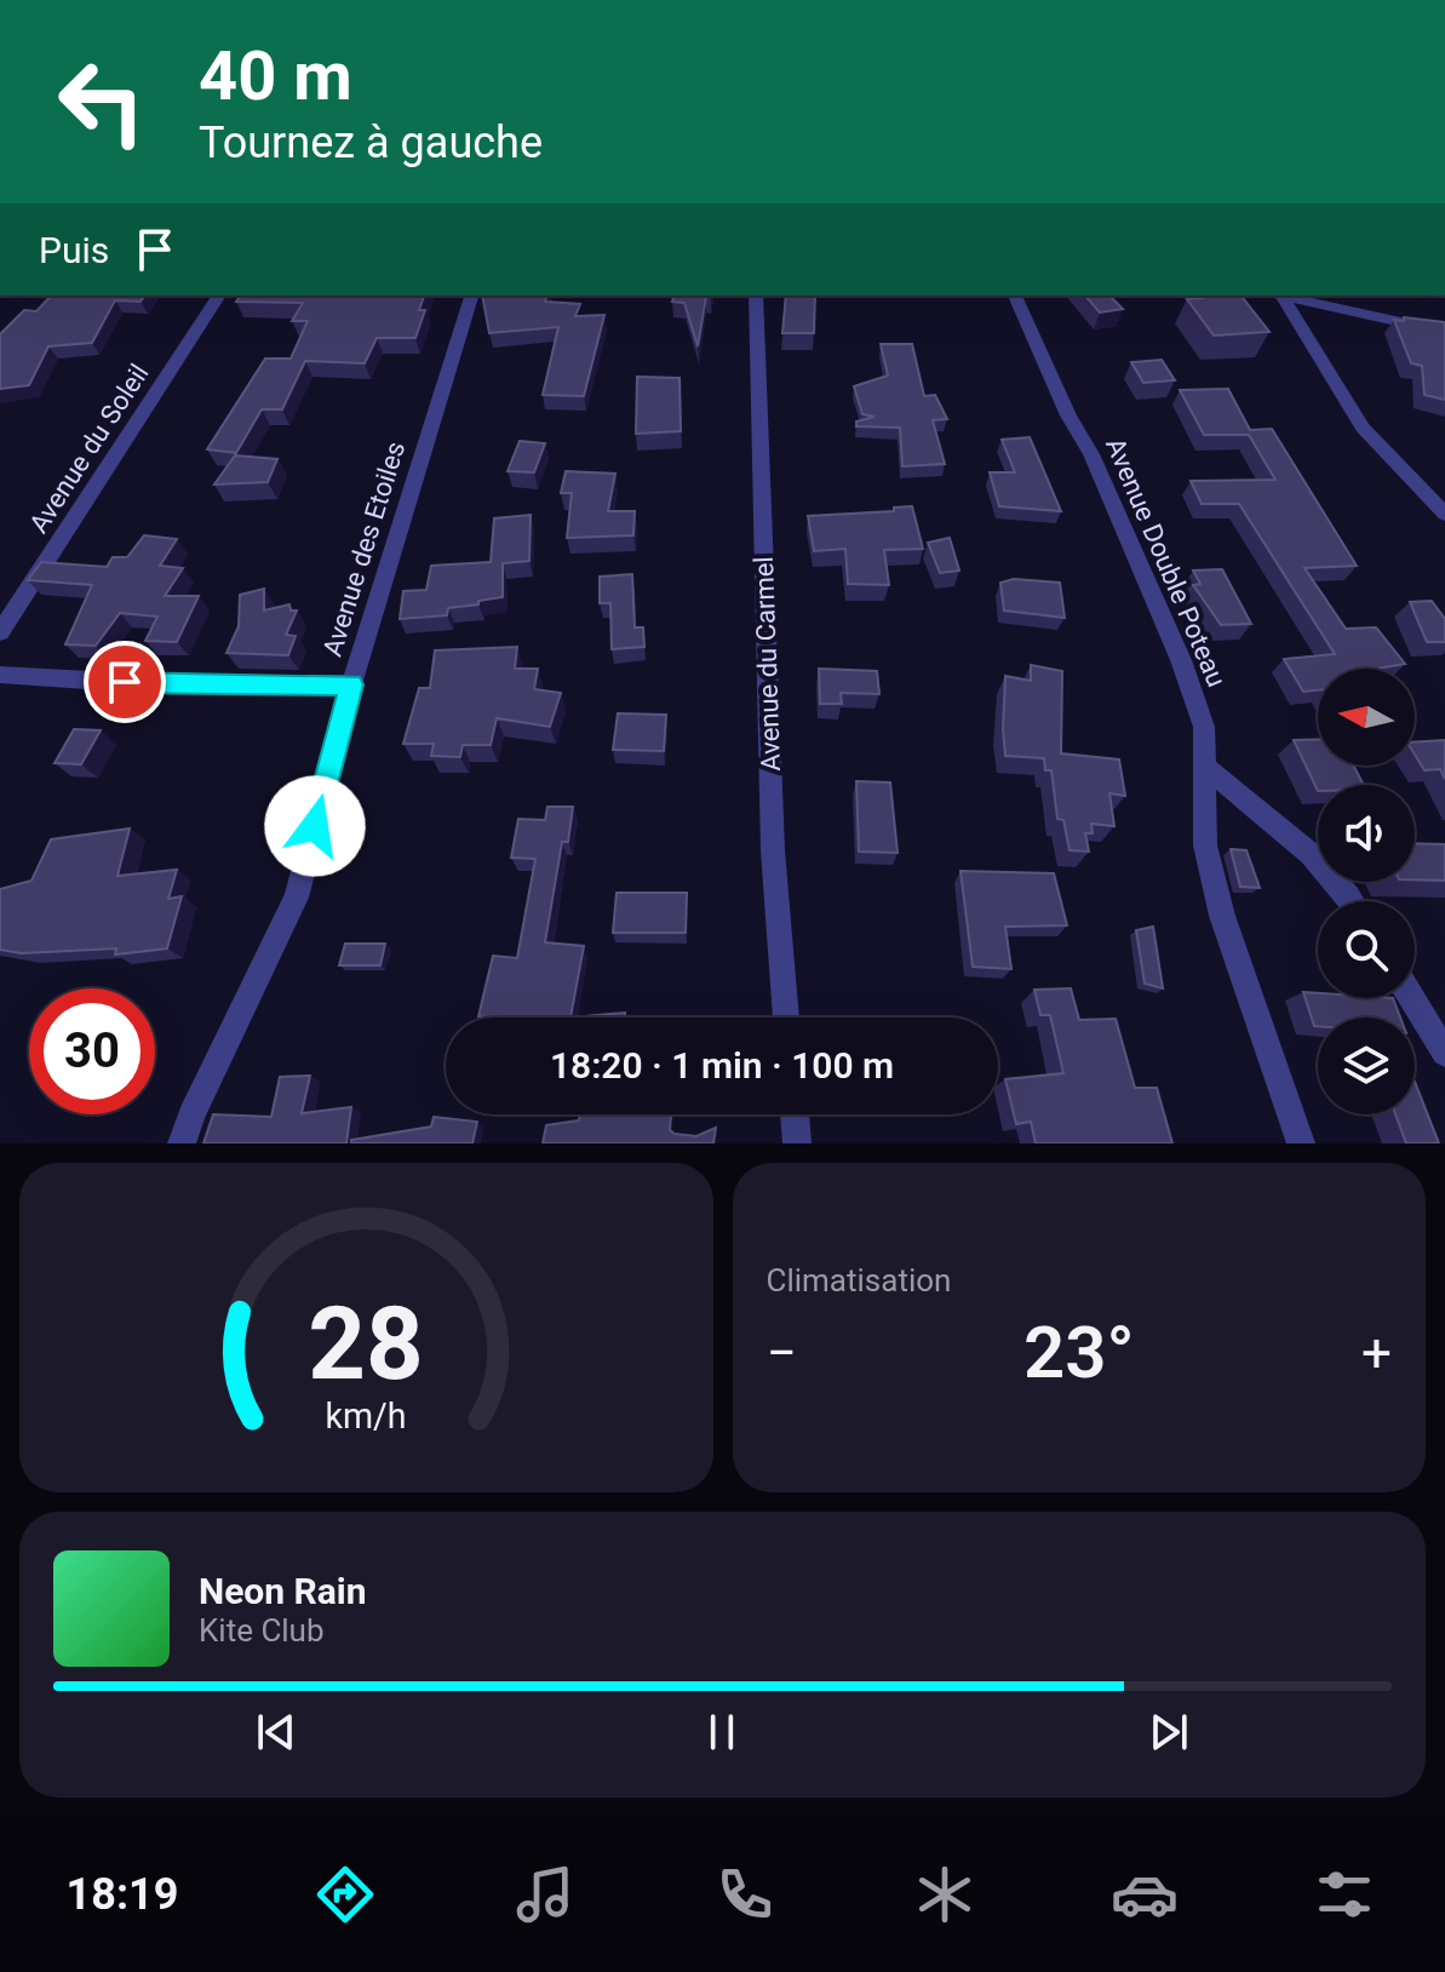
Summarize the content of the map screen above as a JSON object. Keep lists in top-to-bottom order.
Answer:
{
  "streets": {
    "street": [
      "Avenue du Soleil",
      "Avenue des Etoiles",
      "Avenue Double Poteau",
      "Avenue du Carmel"
    ]
  },
  "north": "left",
  "page": {
    "turn": ["40 m", "Tournez à gauche"],
    "then": "Puis",
    "limit": "30",
    "trip": "18:20 · 1 min · 100 m",
    "tile": "Climatisation",
    "heat": ["−", "23°", "+"],
    "song": ["Neon Rain", "Kite Club"],
    "tabs": "18:19",
    "gauge": ["28", "km/h"]
  }
}
